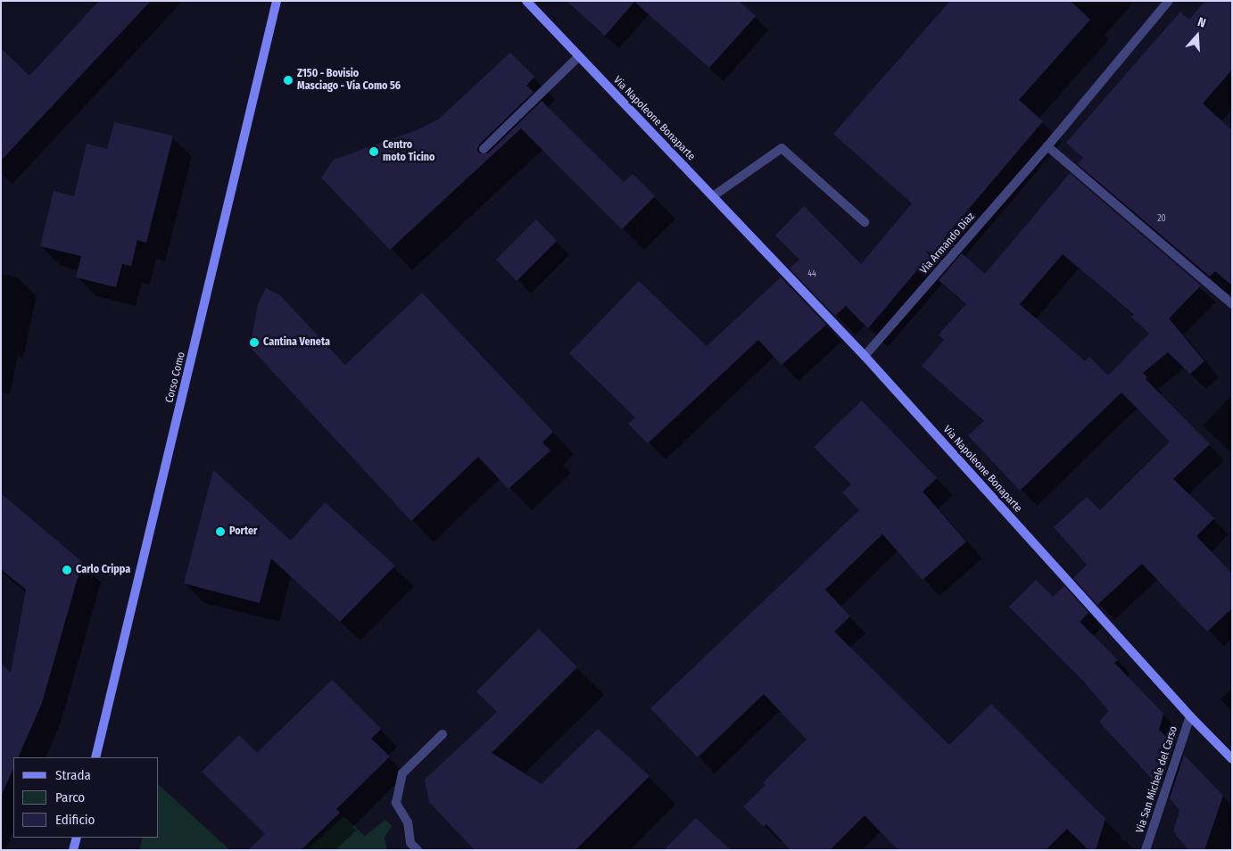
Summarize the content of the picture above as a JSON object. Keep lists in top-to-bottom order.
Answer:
{
  "streets": {
    "street": [
      "Via Napoleone Bonaparte",
      "Via Armando Diaz",
      "Corso Como",
      "Via San Michele del Carso"
    ]
  },
  "crossings": [
    ["Via Napoleone Bonaparte", "Via Armando Diaz"],
    ["Via Napoleone Bonaparte", "Via San Michele del Carso"]
  ],
  "places": [
    "Z150 - Bovisio Masciago - Via Como 56",
    "Centro moto Ticino",
    "Cantina Veneta",
    "Porter",
    "Carlo Crippa"
  ],
  "house_numbers": ["20", "44"],
  "legend": ["Strada", "Parco", "Edificio"],
  "north": "top"
}
